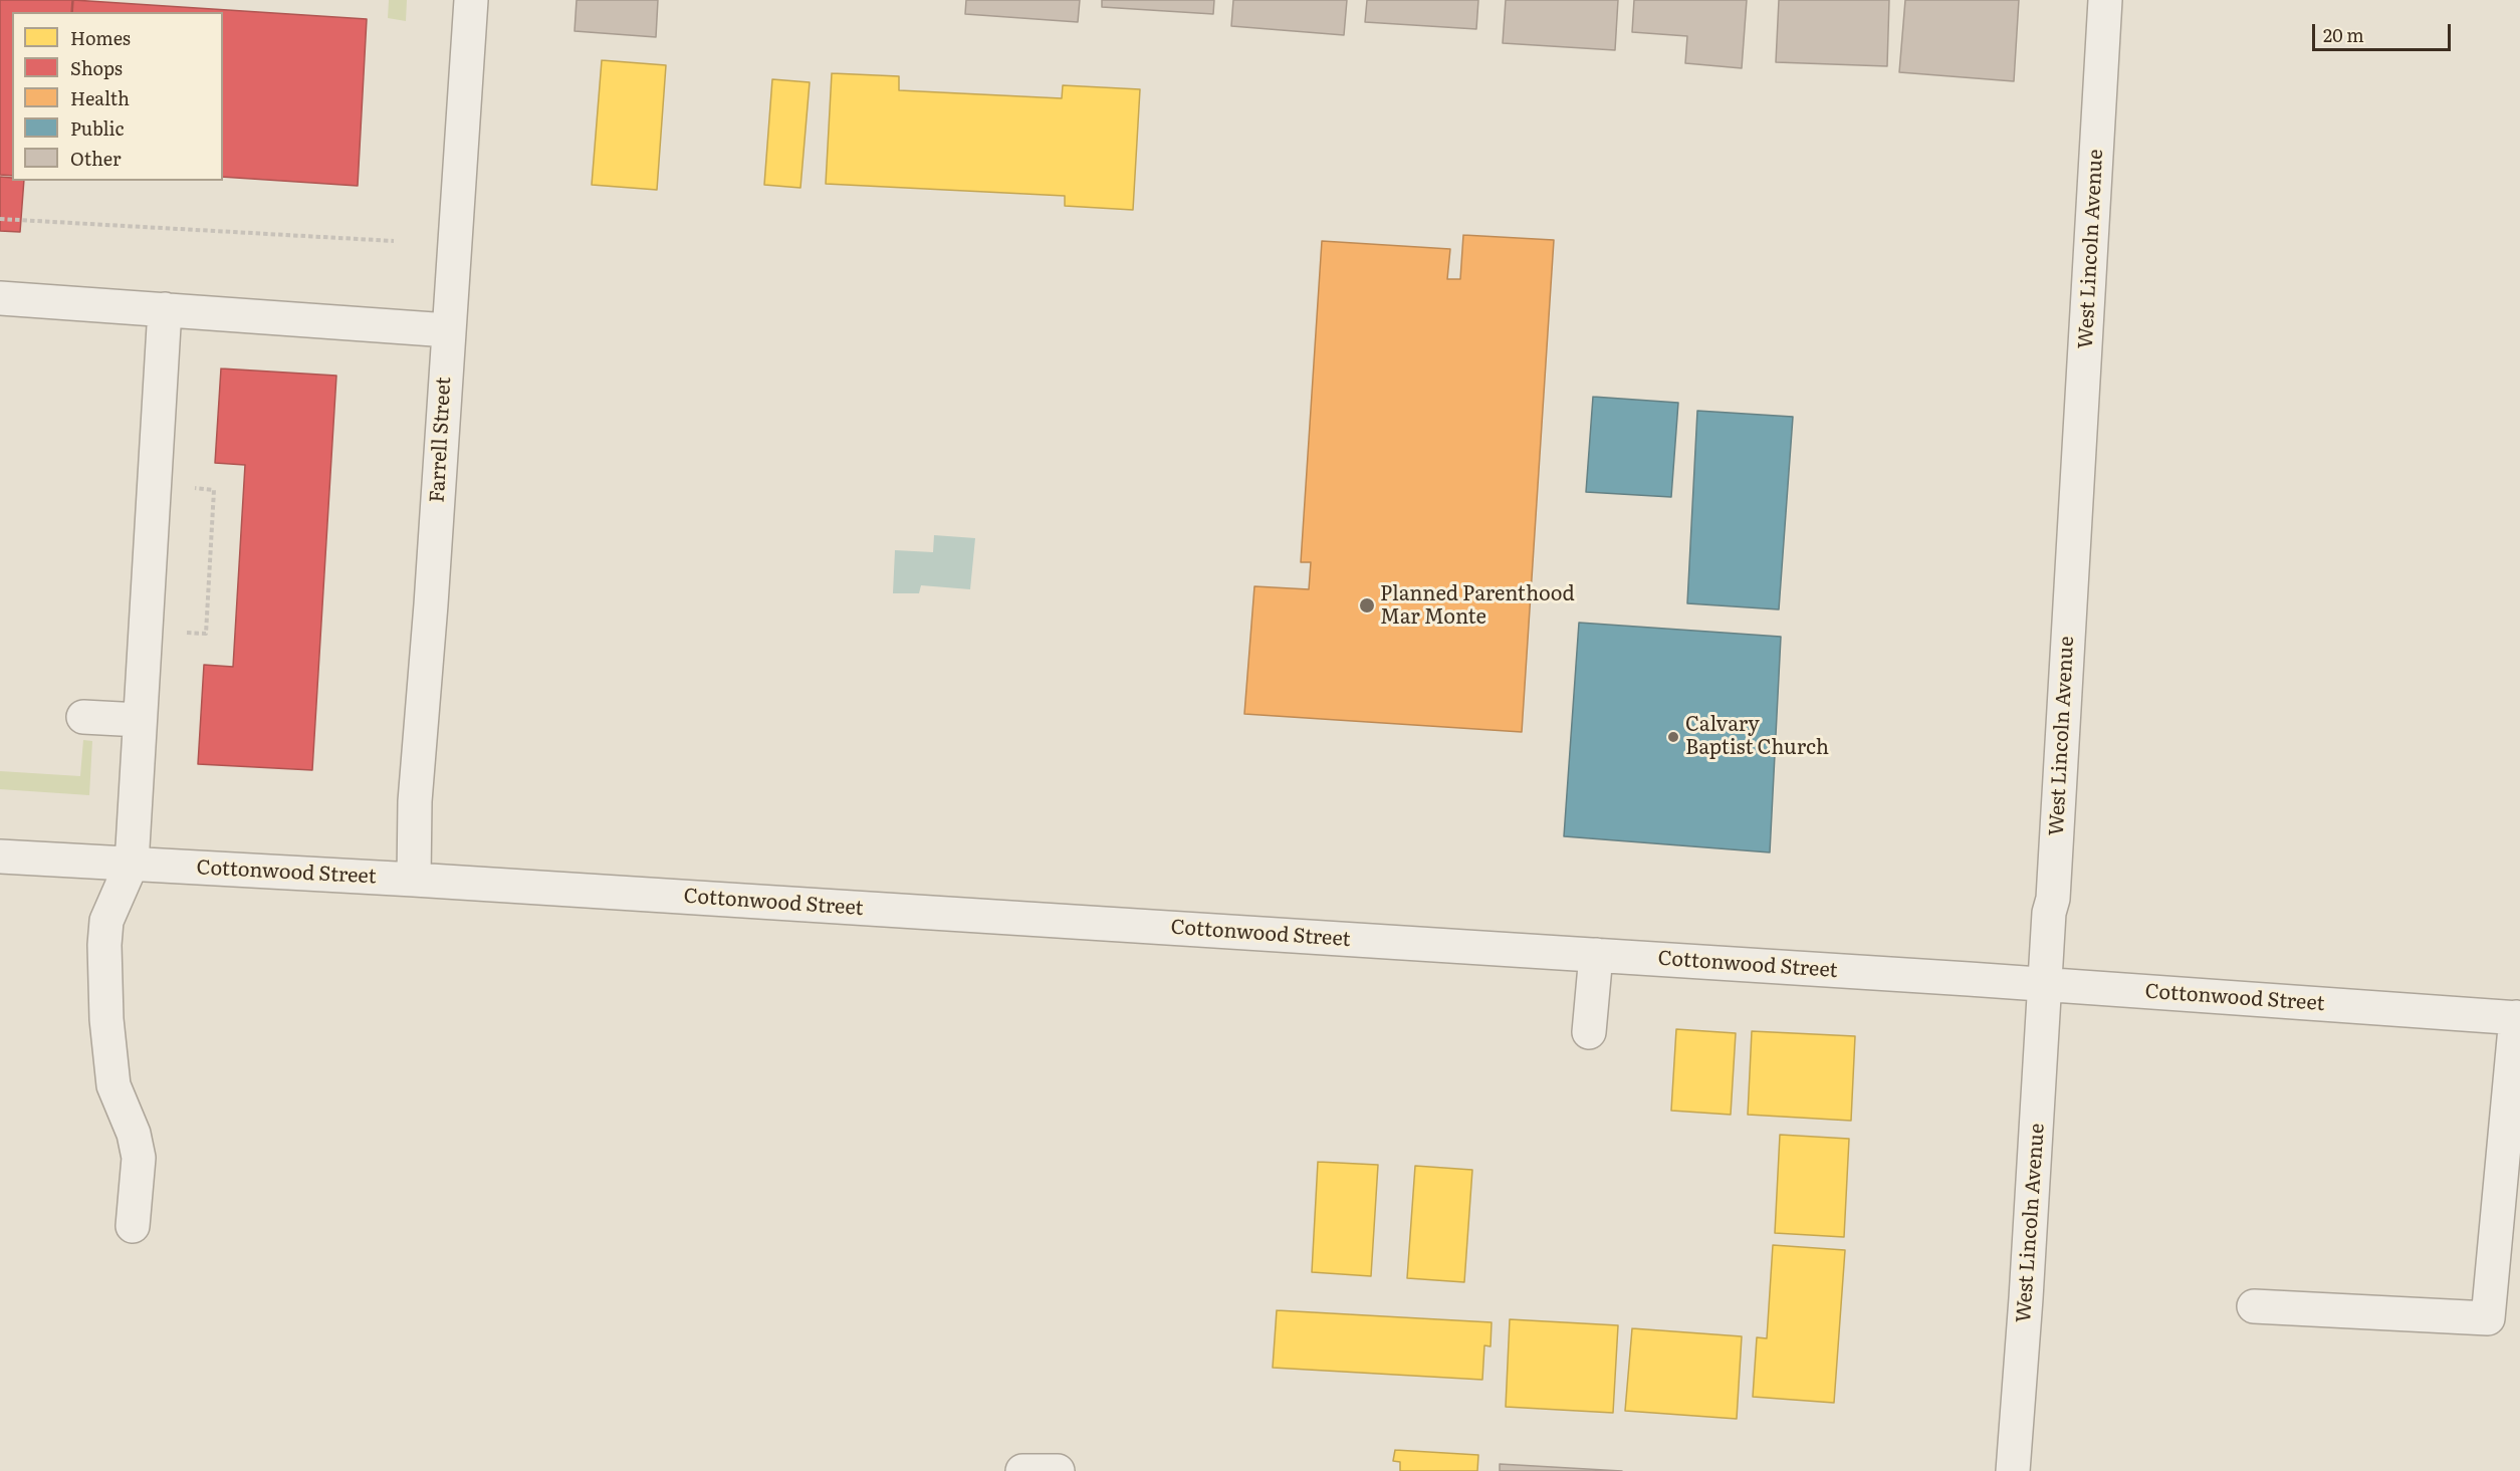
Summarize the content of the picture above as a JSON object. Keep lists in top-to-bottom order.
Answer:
{
  "streets": {
    "street": ["West Lincoln Avenue", "Farrell Street", "Cottonwood Street"]
  },
  "crossings": [
    ["West Lincoln Avenue", "Cottonwood Street"],
    ["Farrell Street", "Cottonwood Street"]
  ],
  "places": ["Planned Parenthood Mar Monte", "Calvary Baptist Church"],
  "legend": [
    "Homes",
    "Shops",
    "Health",
    "Public",
    "Other"
  ],
  "scale_bar": "20 m"
}
